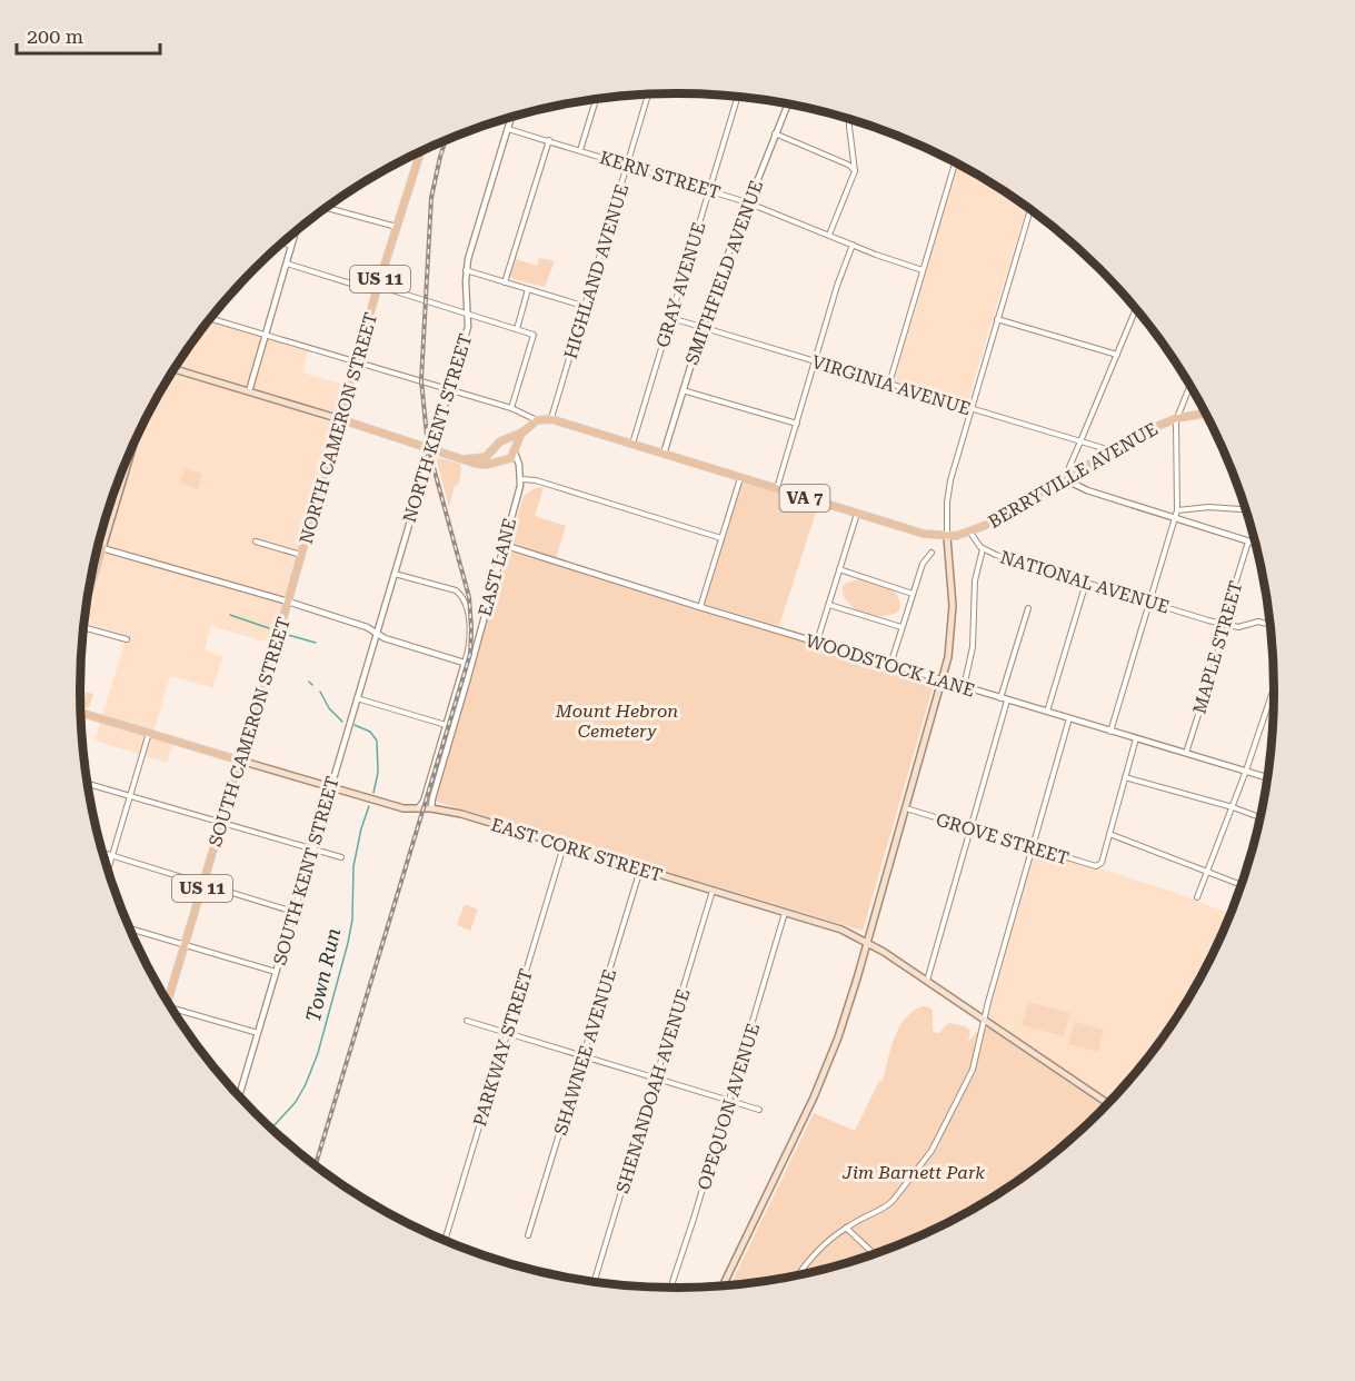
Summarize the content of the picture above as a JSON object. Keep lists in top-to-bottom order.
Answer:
{
  "streets": {
    "main road": [
      "US 11",
      "NORTH CAMERON STREET",
      "BERRYVILLE AVENUE",
      "VA 7",
      "SOUTH CAMERON STREET",
      "EAST CORK STREET"
    ],
    "street": [
      "KERN STREET",
      "HIGHLAND AVENUE",
      "SMITHFIELD AVENUE",
      "GRAY AVENUE",
      "VIRGINIA AVENUE",
      "NORTH KENT STREET",
      "EAST LANE",
      "NATIONAL AVENUE",
      "MAPLE STREET",
      "WOODSTOCK LANE",
      "GROVE STREET",
      "SOUTH KENT STREET",
      "PARKWAY STREET",
      "SHAWNEE AVENUE",
      "SHENANDOAH AVENUE",
      "OPEQUON AVENUE"
    ]
  },
  "crossings": [
    ["KERN STREET", "HIGHLAND AVENUE"],
    ["KERN STREET", "SMITHFIELD AVENUE"],
    ["KERN STREET", "GRAY AVENUE"],
    ["KERN STREET", "NORTH KENT STREET"],
    ["HIGHLAND AVENUE", "VA 7"],
    ["SMITHFIELD AVENUE", "VIRGINIA AVENUE"],
    ["SMITHFIELD AVENUE", "VA 7"],
    ["GRAY AVENUE", "VIRGINIA AVENUE"],
    ["GRAY AVENUE", "VA 7"],
    ["VIRGINIA AVENUE", "BERRYVILLE AVENUE"],
    ["NORTH CAMERON STREET", "SOUTH CAMERON STREET"],
    ["NORTH KENT STREET", "SOUTH KENT STREET"],
    ["BERRYVILLE AVENUE", "VA 7"],
    ["BERRYVILLE AVENUE", "NATIONAL AVENUE"],
    ["VA 7", "NATIONAL AVENUE"],
    ["EAST LANE", "WOODSTOCK LANE"],
    ["EAST LANE", "EAST CORK STREET"],
    ["NATIONAL AVENUE", "MAPLE STREET"],
    ["MAPLE STREET", "WOODSTOCK LANE"],
    ["SOUTH CAMERON STREET", "EAST CORK STREET"],
    ["EAST CORK STREET", "SOUTH KENT STREET"],
    ["EAST CORK STREET", "PARKWAY STREET"],
    ["EAST CORK STREET", "SHAWNEE AVENUE"],
    ["EAST CORK STREET", "SHENANDOAH AVENUE"],
    ["EAST CORK STREET", "OPEQUON AVENUE"]
  ],
  "water": ["Town Run"],
  "parks": ["Mount Hebron Cemetery", "Jim Barnett Park"],
  "scale_bar": "200 m"
}
